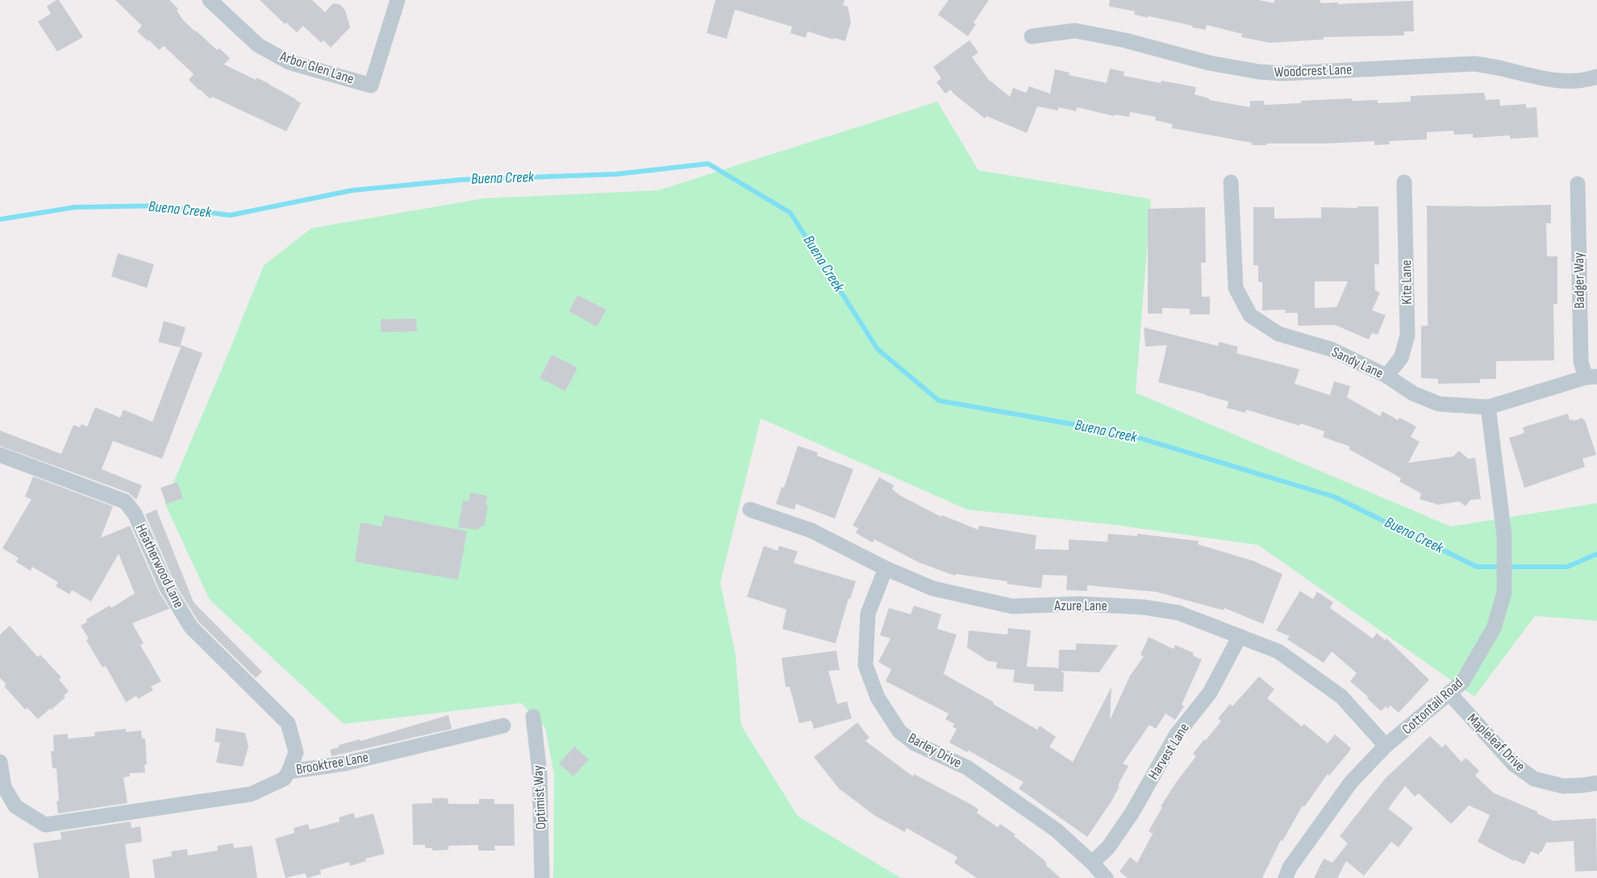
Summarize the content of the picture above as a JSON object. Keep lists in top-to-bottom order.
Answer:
{
  "streets": {
    "street": [
      "Arbor Glen Lane",
      "Woodcrest Lane",
      "Badger Way",
      "Kite Lane",
      "Sandy Lane",
      "Heatherwood Lane",
      "Azure Lane",
      "Cottontail Road",
      "Mapleleaf Drive",
      "Barley Drive",
      "Harvest Lane",
      "Brooktree Lane",
      "Optimist Way"
    ]
  },
  "crossings": [
    ["Badger Way", "Sandy Lane"],
    ["Kite Lane", "Sandy Lane"],
    ["Sandy Lane", "Cottontail Road"],
    ["Heatherwood Lane", "Brooktree Lane"],
    ["Azure Lane", "Cottontail Road"],
    ["Azure Lane", "Barley Drive"],
    ["Azure Lane", "Harvest Lane"],
    ["Cottontail Road", "Mapleleaf Drive"],
    ["Barley Drive", "Harvest Lane"]
  ],
  "water": ["Buena Creek"]
}
